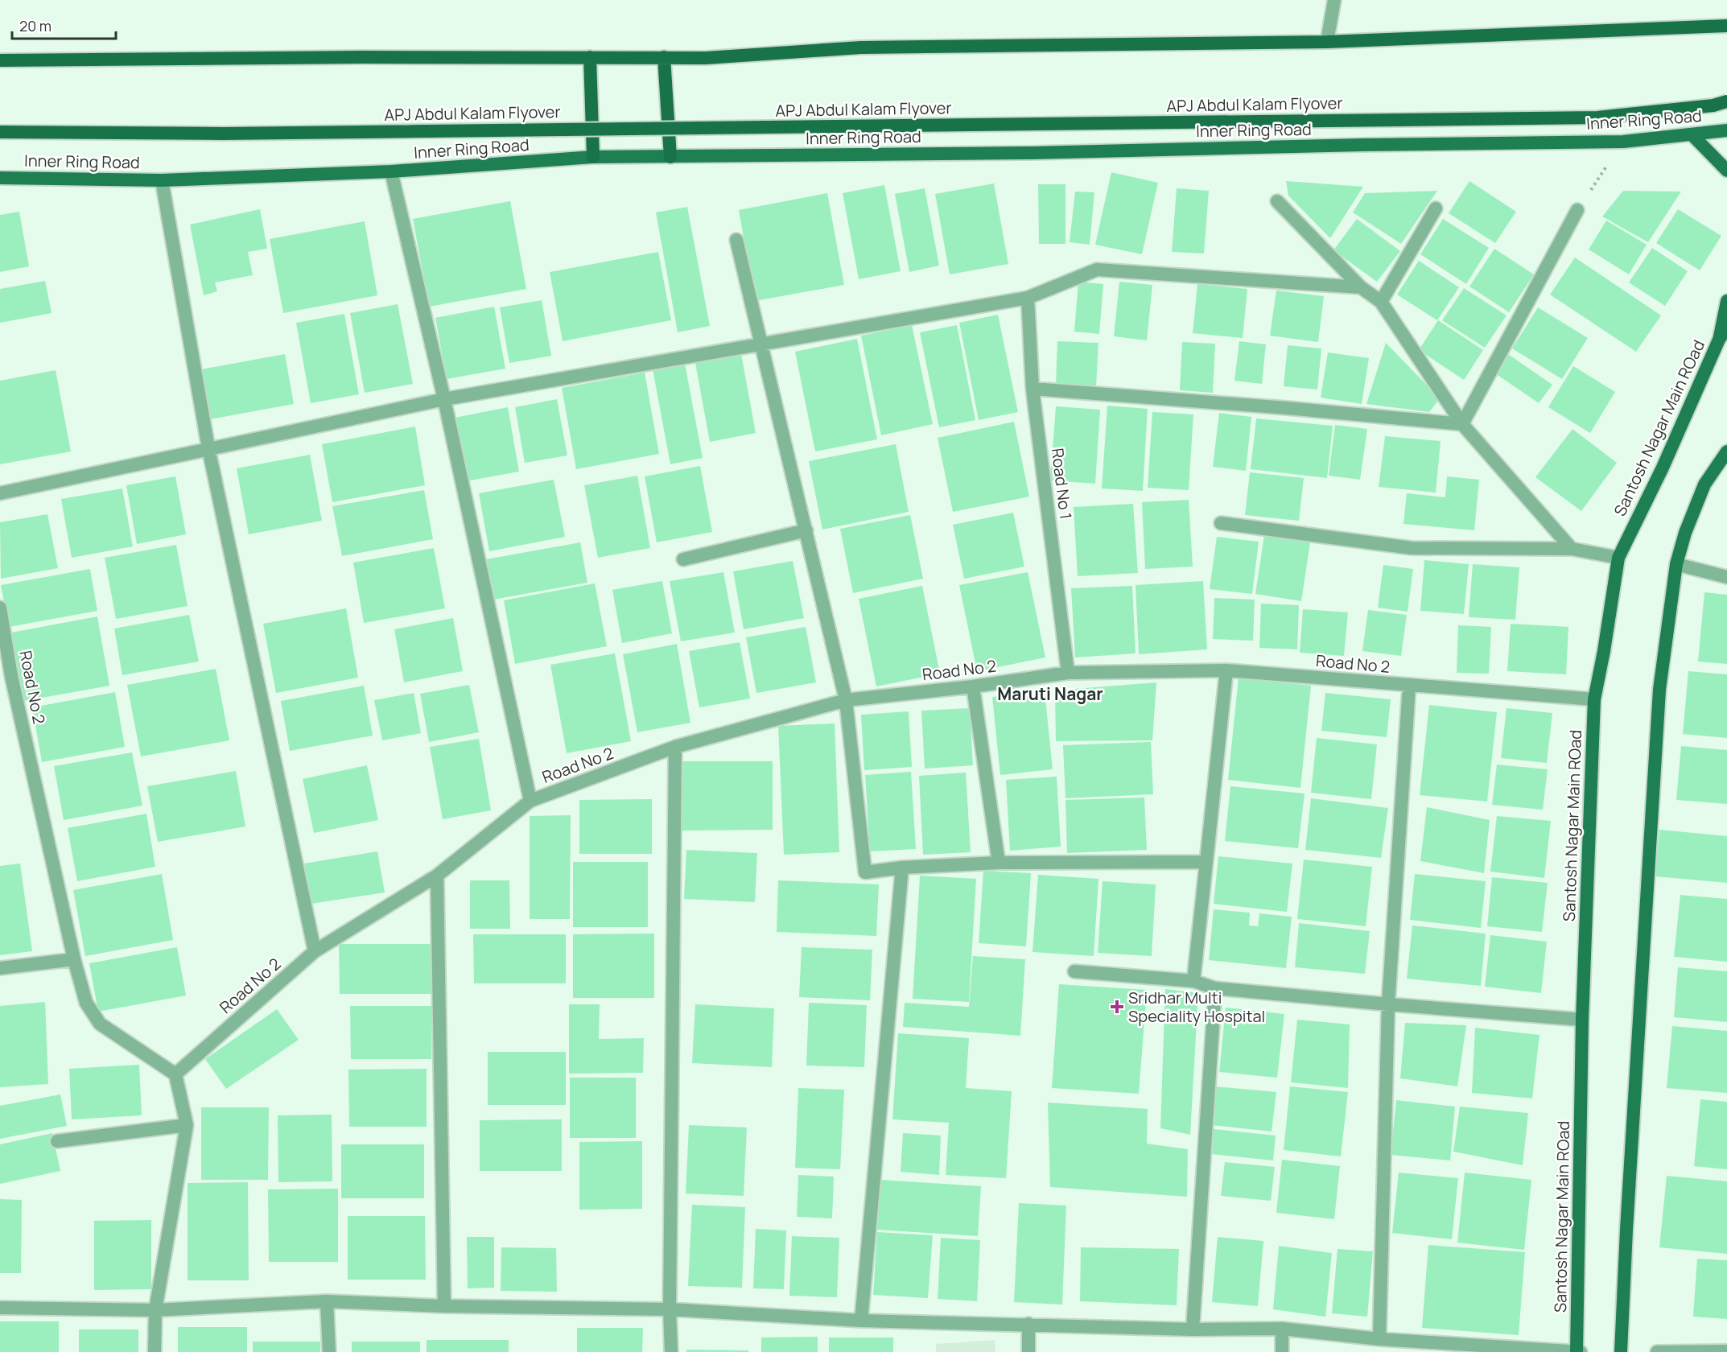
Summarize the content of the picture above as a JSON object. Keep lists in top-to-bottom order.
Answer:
{
  "streets": {
    "highway": ["APJ Abdul Kalam Flyover"],
    "main road": ["Inner Ring Road", "Santosh Nagar Main ROad"],
    "street": ["Road No 1", "Road No 2"]
  },
  "crossings": [
    ["Santosh Nagar Main ROad", "Road No 2"],
    ["Road No 1", "Road No 2"]
  ],
  "districts": ["Maruti Nagar"],
  "places": {
    "health": ["Sridhar Multi Speciality Hospital"]
  },
  "scale_bar": "20 m"
}
